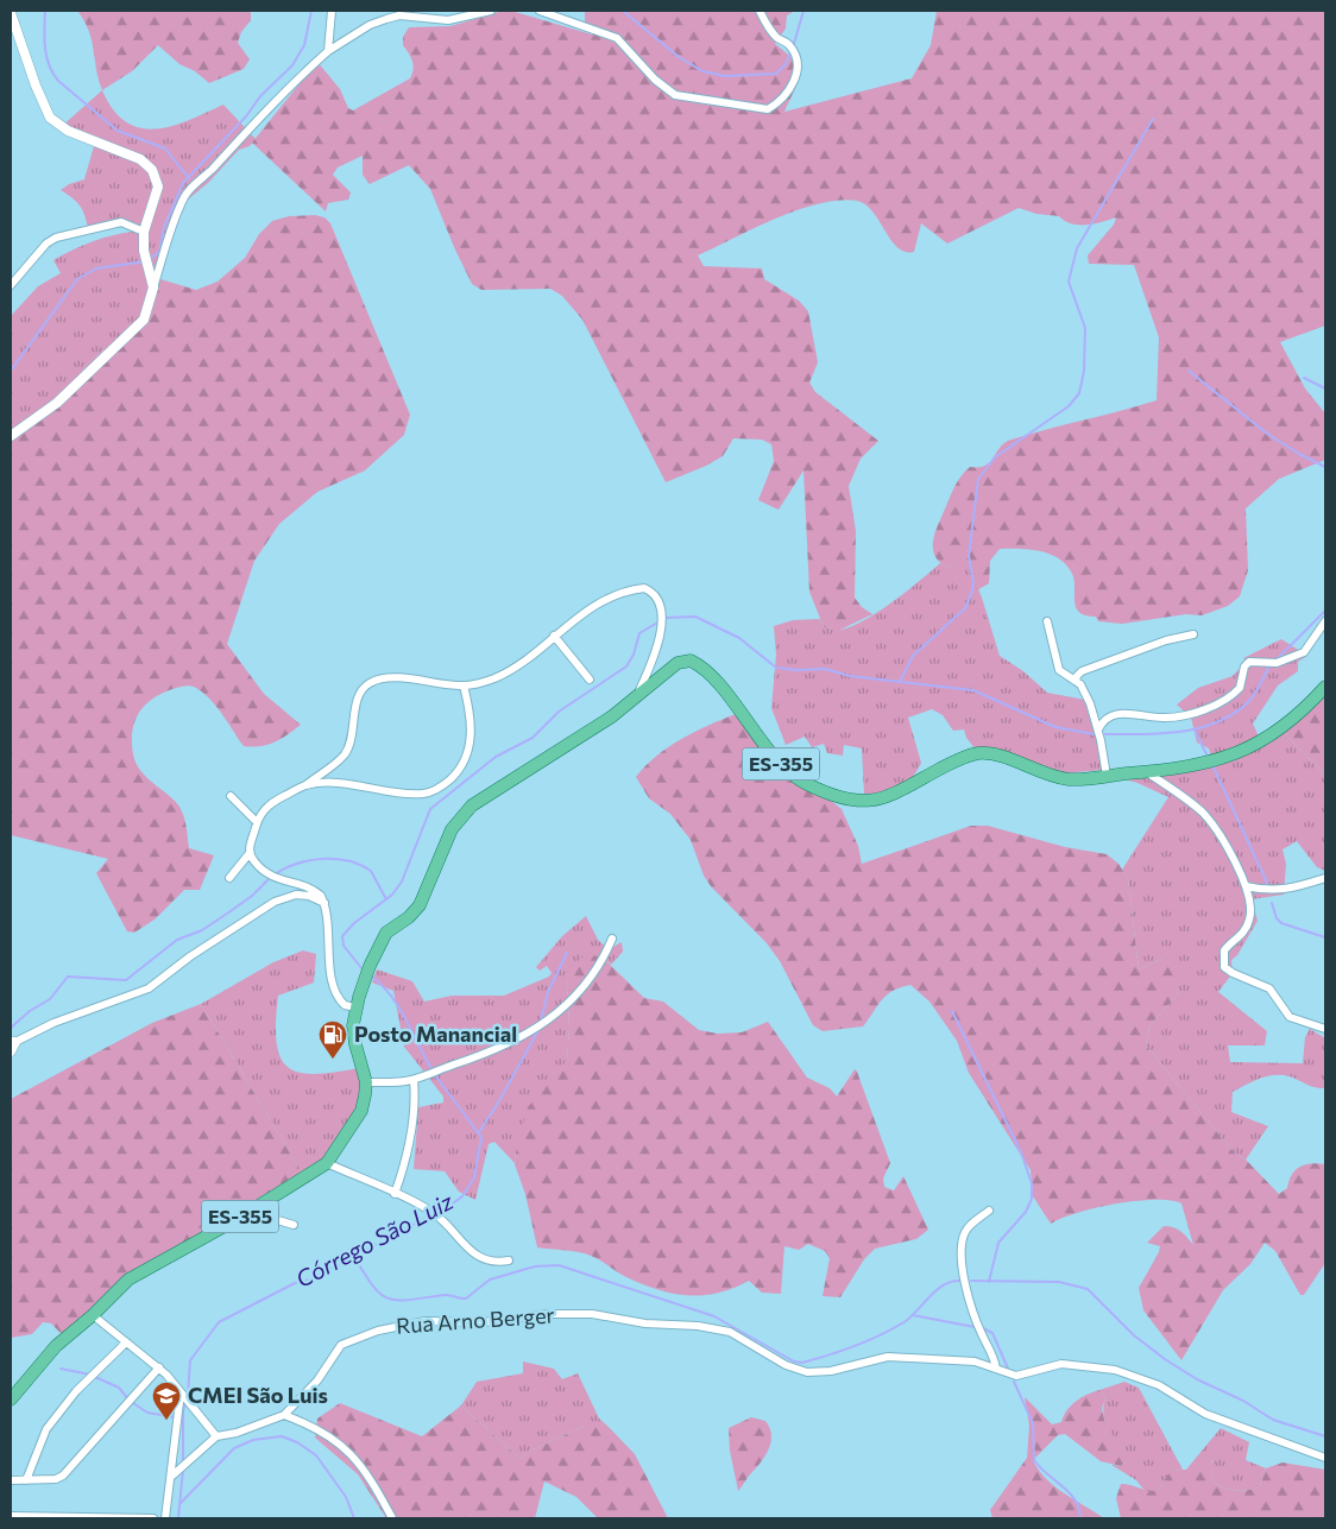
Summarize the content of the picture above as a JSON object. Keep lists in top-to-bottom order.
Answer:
{
  "streets": {
    "main road": ["ES-355"],
    "street": ["Rua Arno Berger"]
  },
  "water": ["Córrego São Luiz"],
  "places": {
    "fuel station": ["Posto Manancial"],
    "school or university": ["CMEI São Luis"]
  }
}
